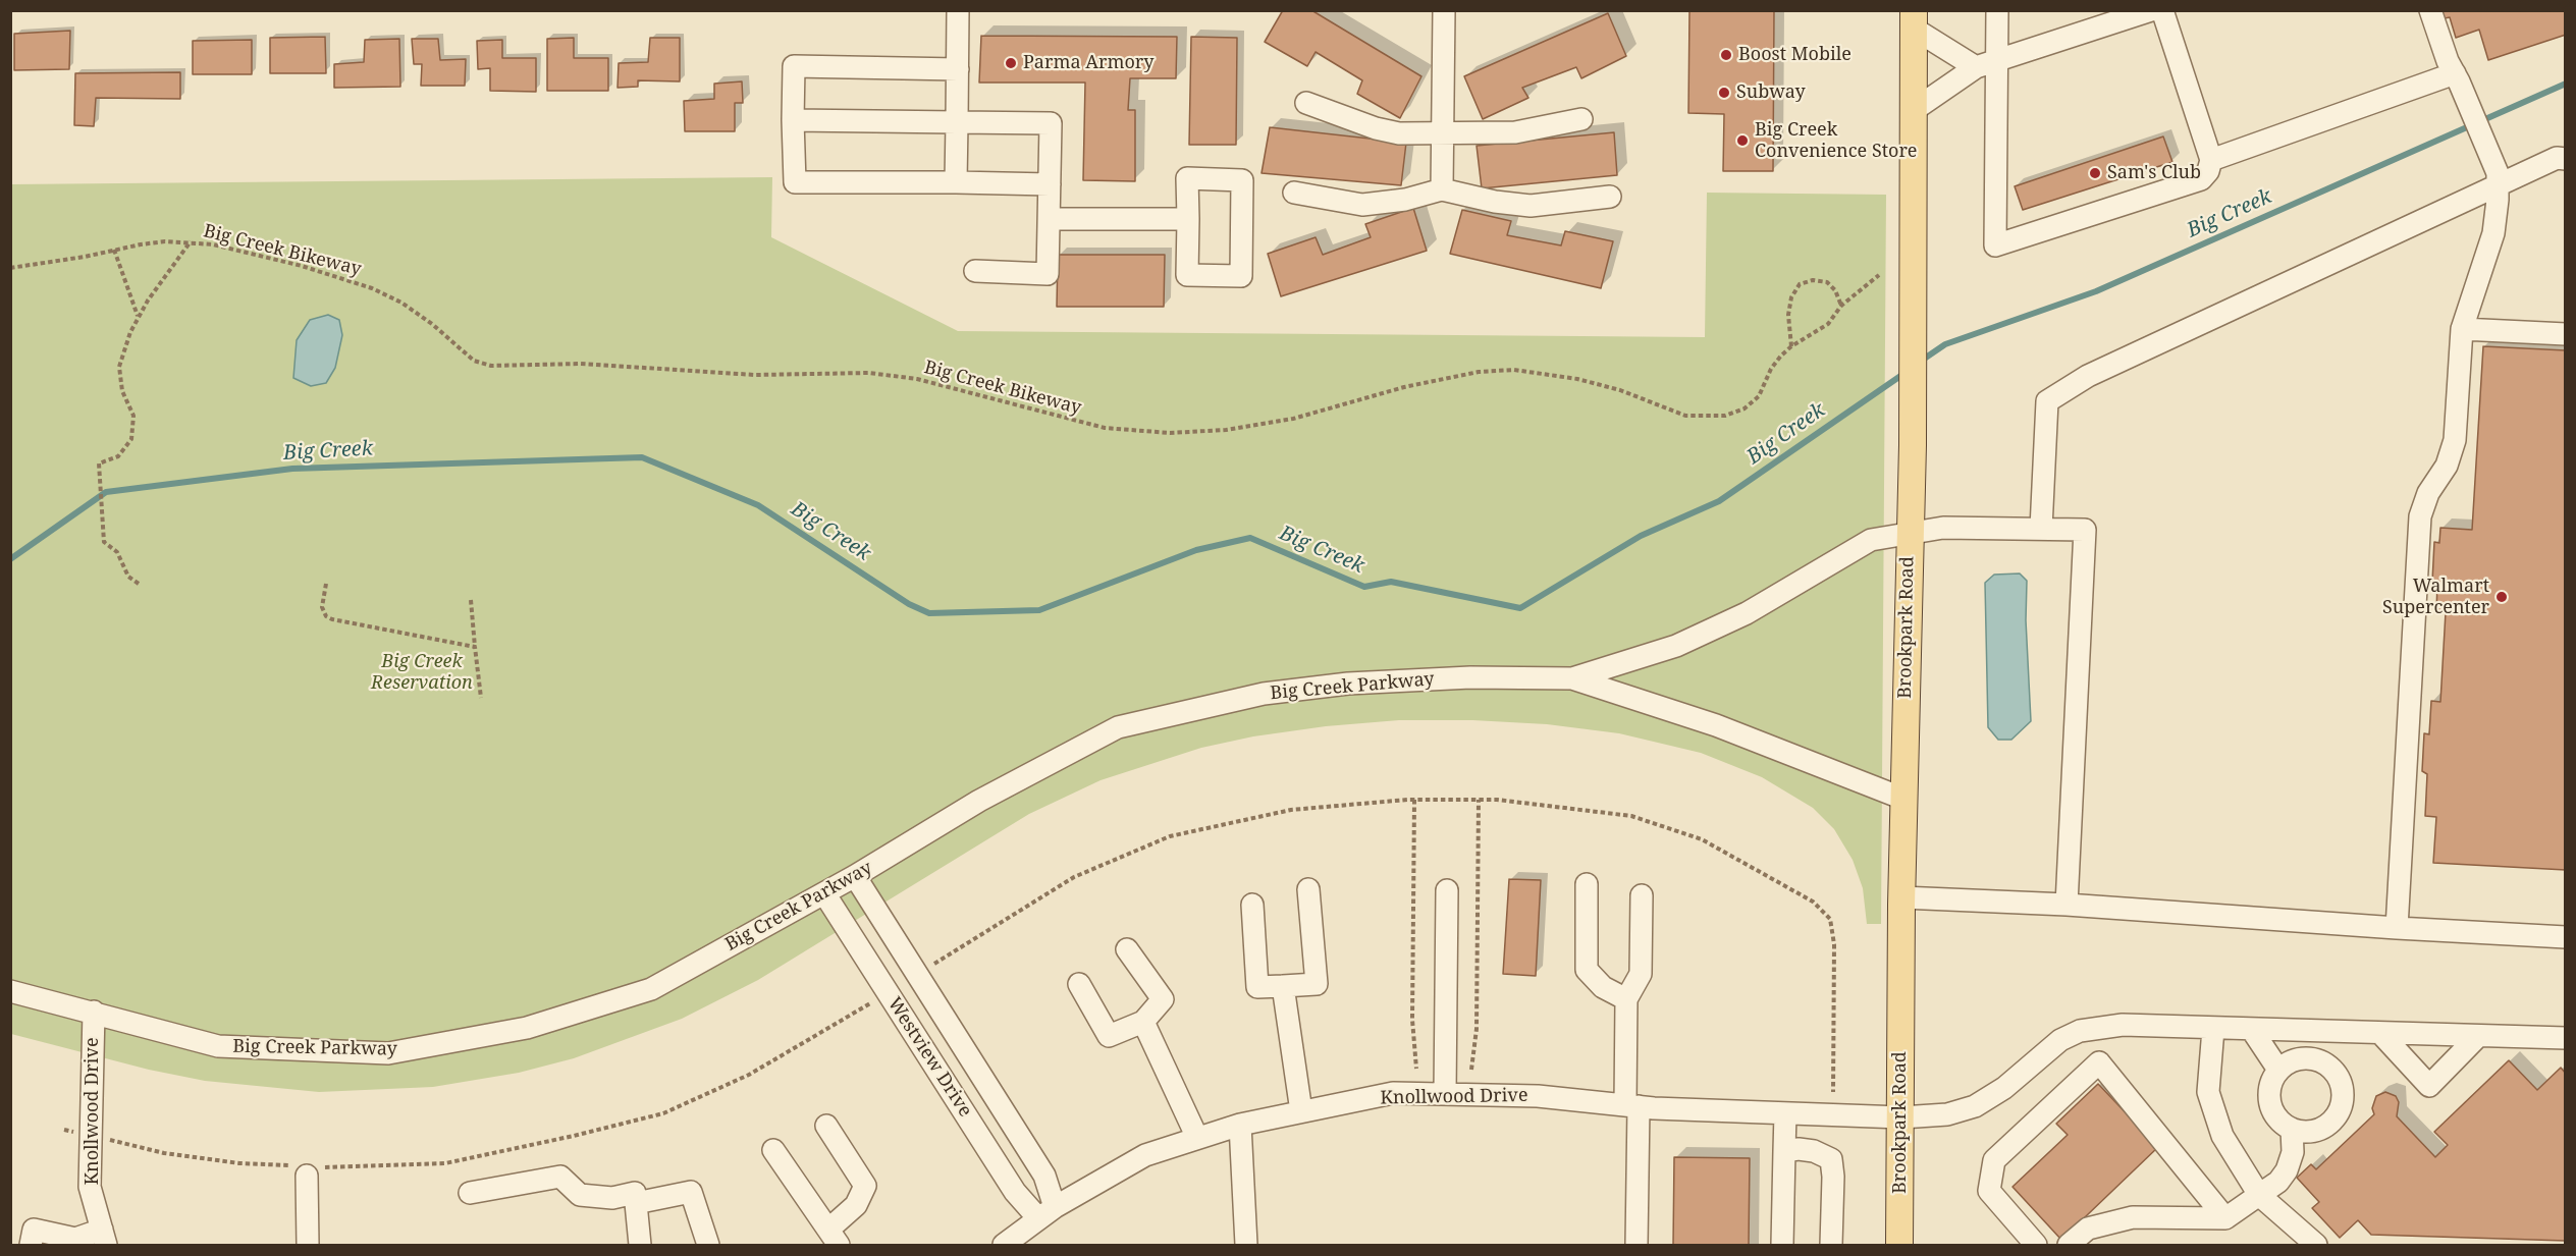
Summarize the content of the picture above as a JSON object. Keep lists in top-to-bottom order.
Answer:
{
  "streets": {
    "main road": ["Brookpark Road"],
    "street": ["Big Creek Parkway", "Westview Drive", "Knollwood Drive"],
    "path": ["Big Creek Bikeway"]
  },
  "crossings": [
    ["Brookpark Road", "Big Creek Parkway"],
    ["Brookpark Road", "Knollwood Drive"],
    ["Big Creek Parkway", "Westview Drive"],
    ["Big Creek Parkway", "Knollwood Drive"],
    ["Westview Drive", "Knollwood Drive"]
  ],
  "water": ["Big Creek"],
  "parks": ["Big Creek Reservation"],
  "places": [
    "Boost Mobile",
    "Parma Armory",
    "Subway",
    "Big Creek Convenience Store",
    "Sam's Club",
    "Walmart Supercenter"
  ]
}
